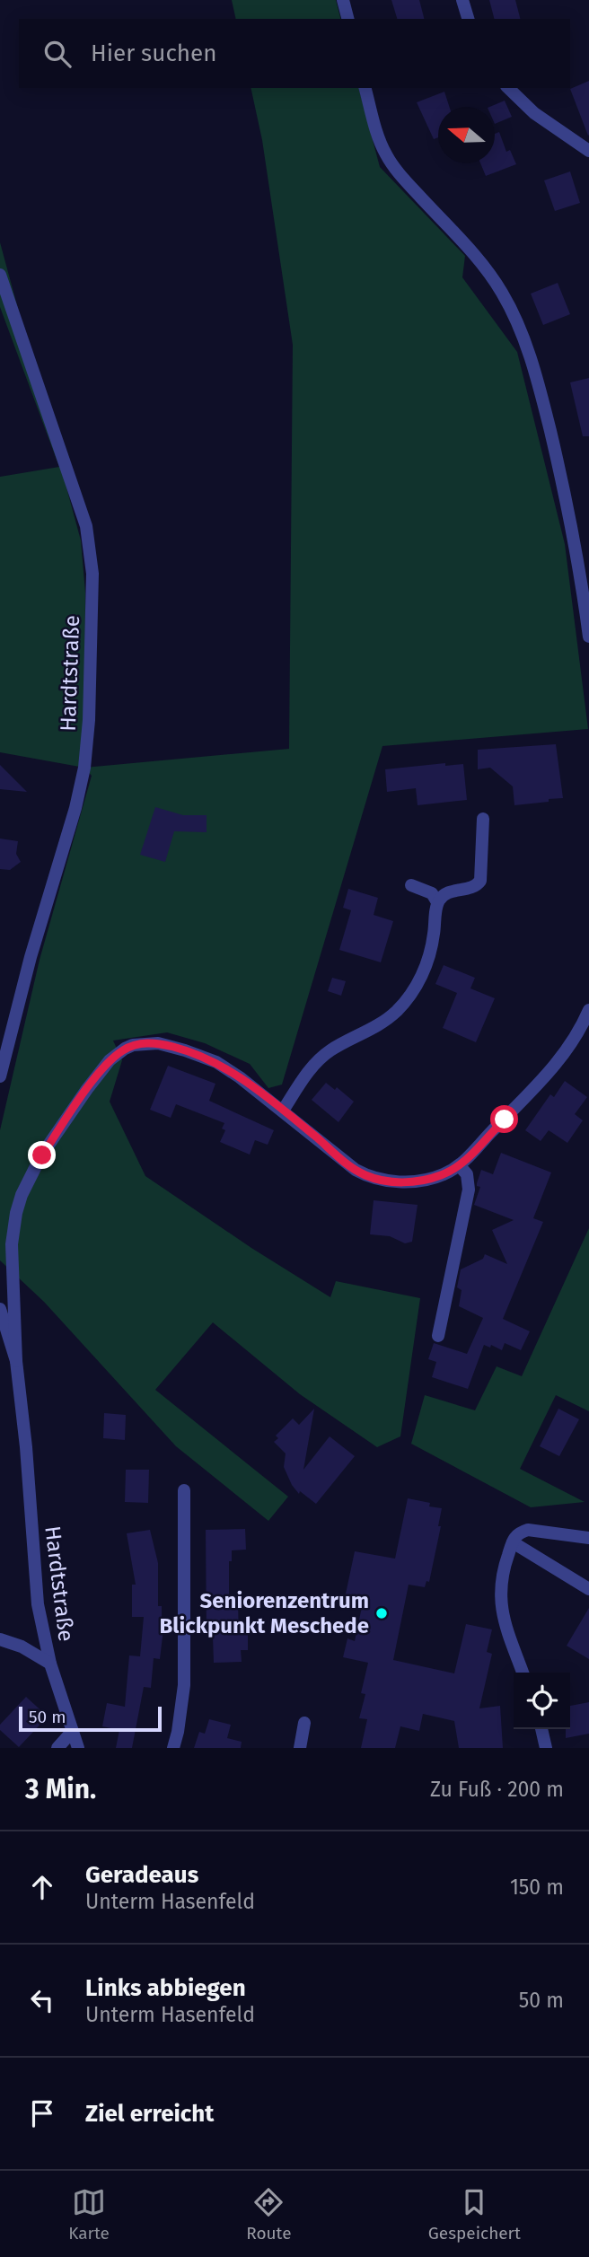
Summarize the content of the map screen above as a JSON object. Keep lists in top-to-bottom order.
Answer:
{
  "streets": {
    "street": ["Hardtstraße"]
  },
  "places": ["Seniorenzentrum Blickpunkt Meschede"],
  "scale_bar": "50 m",
  "north": "left",
  "page": {
    "search": "Hier suchen",
    "scale": "50 m",
    "heading": ["3 Min.", "Zu Fuß · 200 m"],
    "list": [
      ["Geradeaus", "Unterm Hasenfeld", "150 m"],
      ["Links abbiegen", "Unterm Hasenfeld", "50 m"],
      "Ziel erreicht"
    ],
    "nav": ["Karte", "Route", "Gespeichert"]
  }
}
